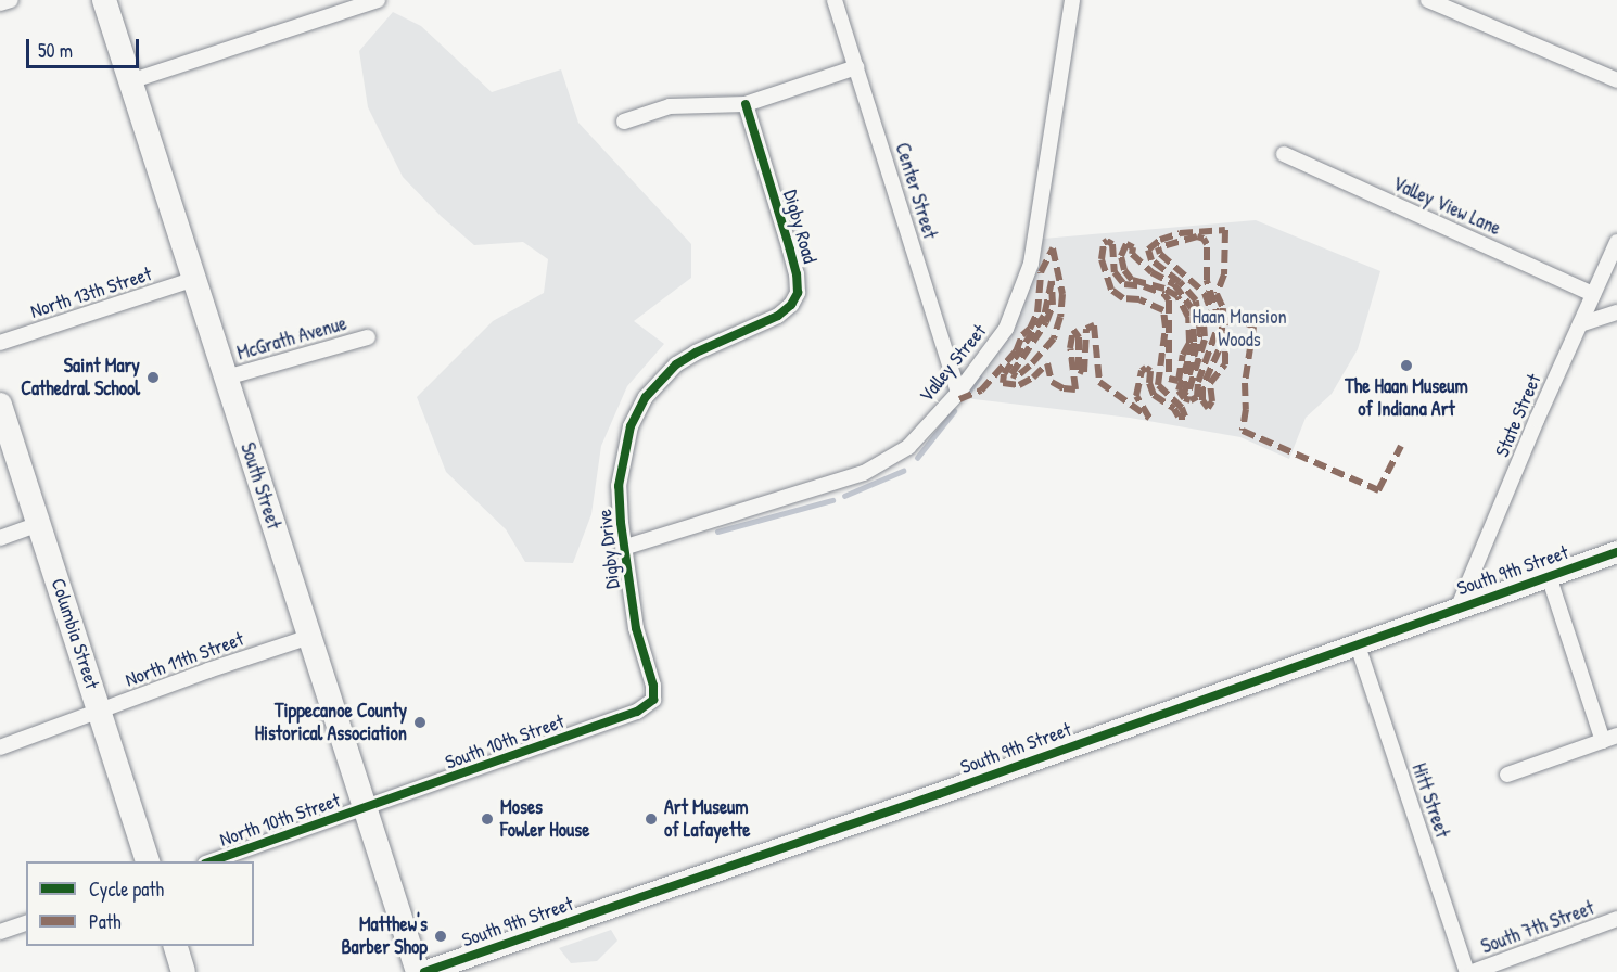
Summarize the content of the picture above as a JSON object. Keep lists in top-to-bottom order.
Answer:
{
  "streets": {
    "main road": ["South Street", "Columbia Street"],
    "street": [
      "Center Street",
      "Valley View Lane",
      "Digby Road",
      "North 13th Street",
      "McGrath Avenue",
      "Valley Street",
      "State Street",
      "Digby Drive",
      "South 9th Street",
      "North 11th Street",
      "South 10th Street",
      "Hitt Street",
      "North 10th Street",
      "South 7th Street"
    ]
  },
  "crossings": [
    ["Center Street", "Valley Street"],
    ["Valley View Lane", "State Street"],
    ["Digby Road", "Digby Drive"],
    ["North 13th Street", "South Street"],
    ["McGrath Avenue", "South Street"],
    ["Valley Street", "Digby Drive"],
    ["State Street", "South 9th Street"],
    ["South Street", "North 11th Street"],
    ["South Street", "South 10th Street"],
    ["South Street", "North 10th Street"],
    ["Digby Drive", "South 10th Street"],
    ["South 9th Street", "Hitt Street"],
    ["Columbia Street", "North 11th Street"],
    ["South 10th Street", "North 10th Street"]
  ],
  "parks": ["Haan Mansion Woods"],
  "places": [
    "The Haan Museum of Indiana Art",
    "Saint Mary Cathedral School",
    "Tippecanoe County Historical Association",
    "Moses Fowler House",
    "Art Museum of Lafayette",
    "Matthew's Barber Shop"
  ],
  "legend": ["Cycle path", "Path"],
  "scale_bar": "50 m"
}
